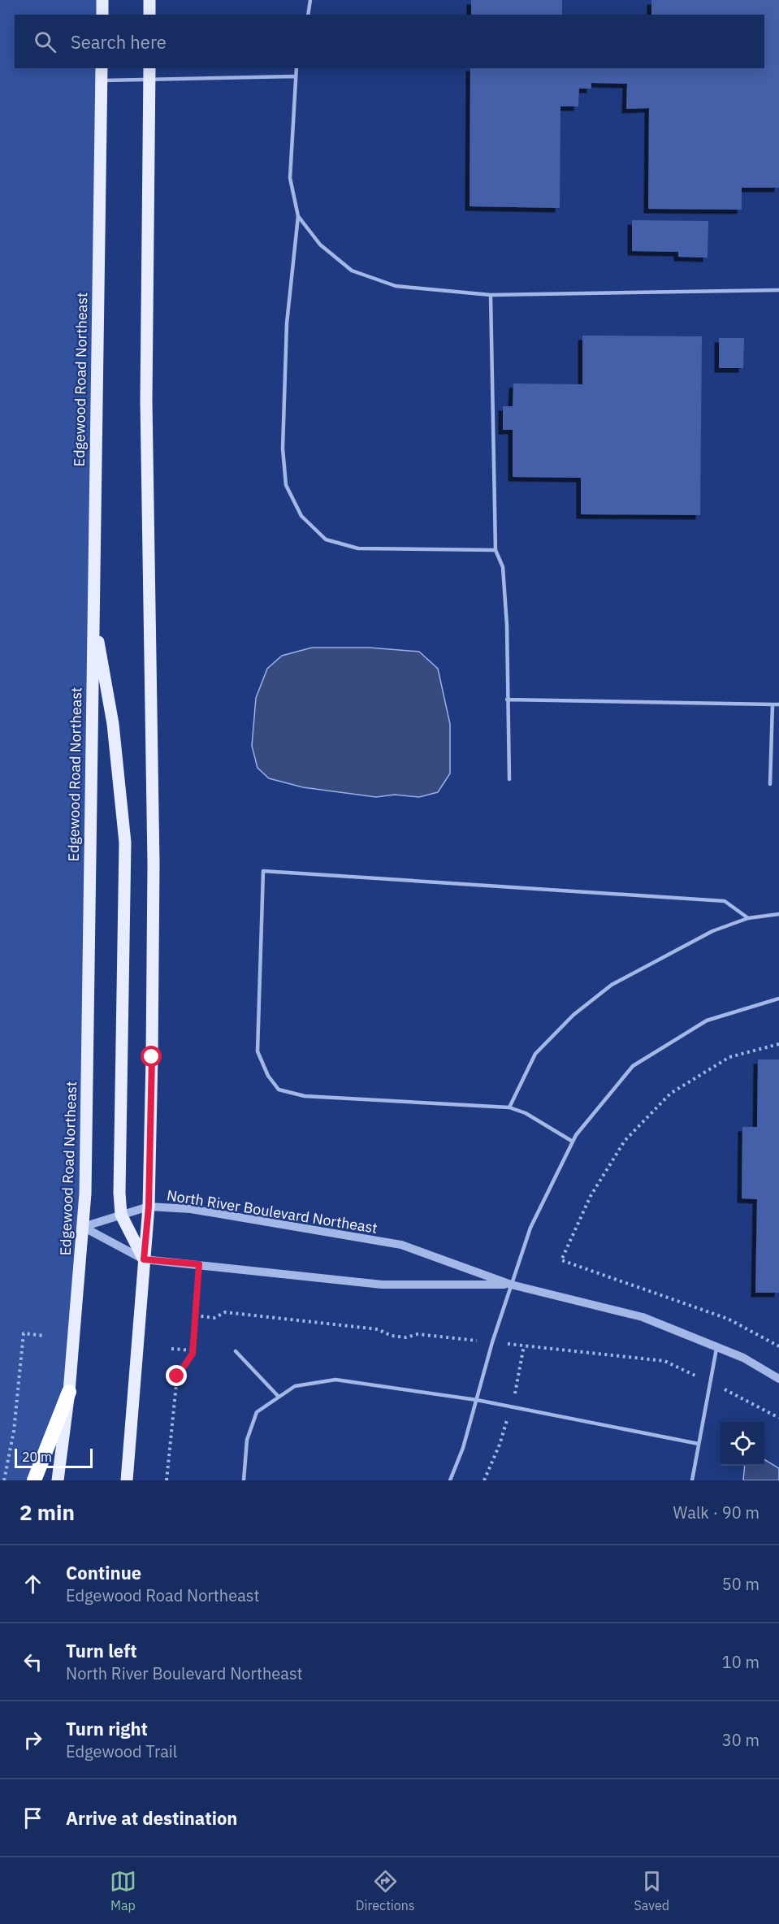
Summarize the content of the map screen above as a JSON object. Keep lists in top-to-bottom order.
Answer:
{
  "streets": {
    "main road": ["Edgewood Road Northeast"],
    "street": ["North River Boulevard Northeast"]
  },
  "crossings": [
    ["Edgewood Road Northeast", "North River Boulevard Northeast"]
  ],
  "scale_bar": "20 m",
  "page": {
    "search": "Search here",
    "scale": "20 m",
    "heading": ["2 min", "Walk · 90 m"],
    "list": [
      ["Continue", "Edgewood Road Northeast", "50 m"],
      ["Turn left", "North River Boulevard Northeast", "10 m"],
      ["Turn right", "Edgewood Trail", "30 m"],
      "Arrive at destination"
    ],
    "nav": ["Map", "Directions", "Saved"]
  }
}
